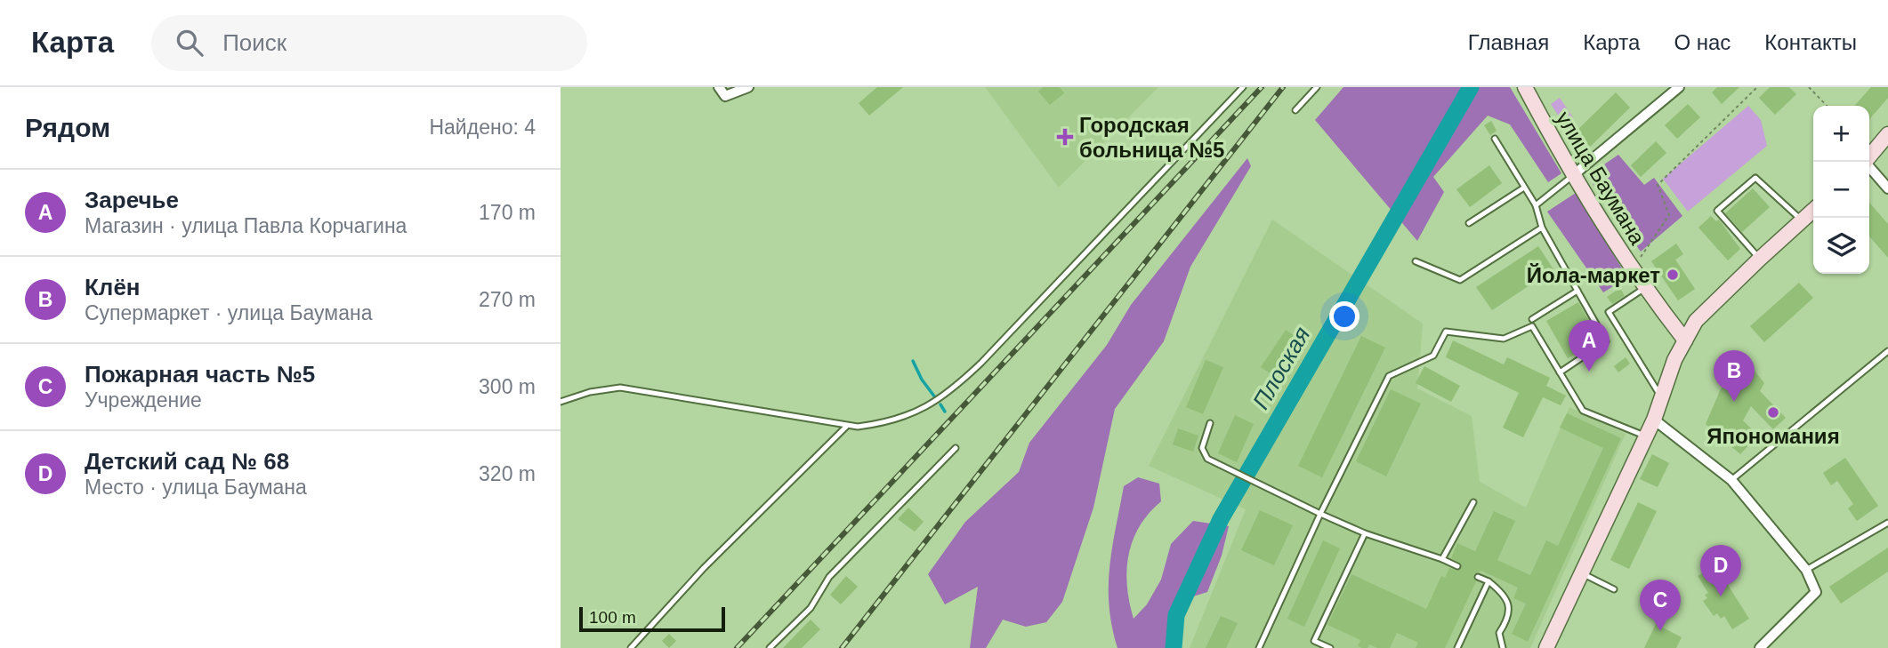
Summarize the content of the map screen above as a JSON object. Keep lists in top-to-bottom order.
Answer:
{
  "streets": {
    "main road": ["улица Баумана"]
  },
  "water": ["Плоская"],
  "places": {
    "health": ["Городская больница №5"],
    "other": ["Йола-маркет", "Япономания"]
  },
  "scale_bar": "100 m",
  "page": {
    "header": "Карта",
    "search": "Поиск",
    "nav": [
      "Главная",
      "Карта",
      "О нас",
      "Контакты"
    ],
    "heading": ["Рядом", "Найдено: 4"],
    "map_buttons": ["+", "−"],
    "list": [
      {
        "mark": "A",
        "name": "Заречье",
        "note": "Магазин · улица Павла Корчагина",
        "value": "170 m"
      },
      {
        "mark": "B",
        "name": "Клён",
        "note": "Супермаркет · улица Баумана",
        "value": "270 m"
      },
      {
        "mark": "C",
        "name": "Пожарная часть №5",
        "note": "Учреждение",
        "value": "300 m"
      },
      {
        "mark": "D",
        "name": "Детский сад № 68",
        "note": "Место · улица Баумана",
        "value": "320 m"
      }
    ],
    "pins": [
      "A",
      "B",
      "D",
      "C"
    ],
    "scale": "100 m"
  }
}
